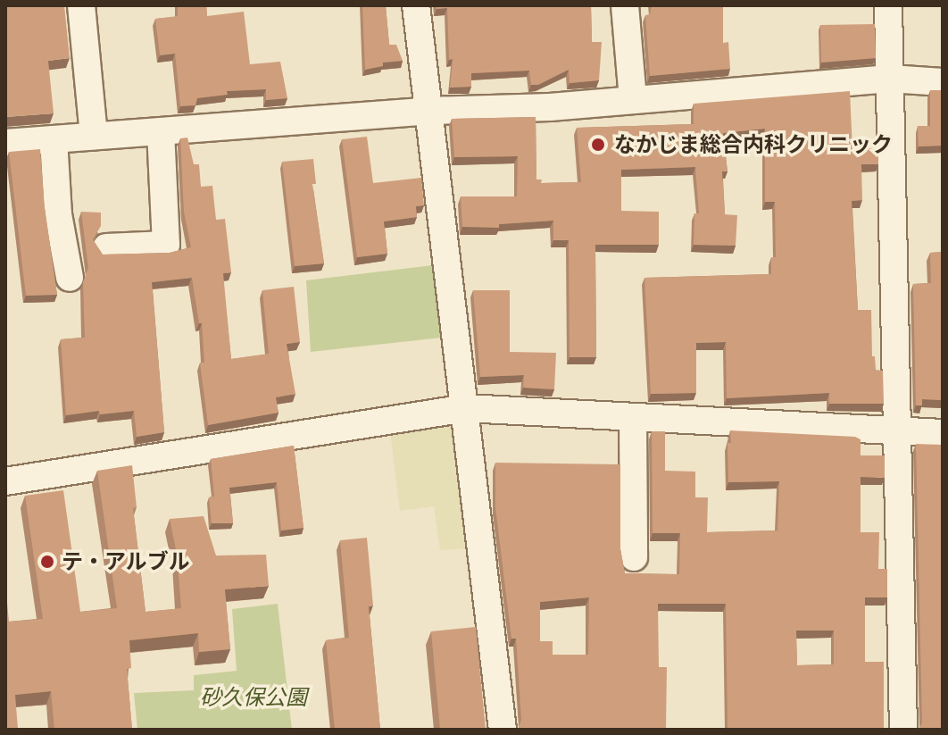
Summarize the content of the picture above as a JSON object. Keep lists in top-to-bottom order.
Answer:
{
  "parks": ["砂久保公園"],
  "places": ["なかじま総合内科クリニック", "テ・アルブル"]
}
